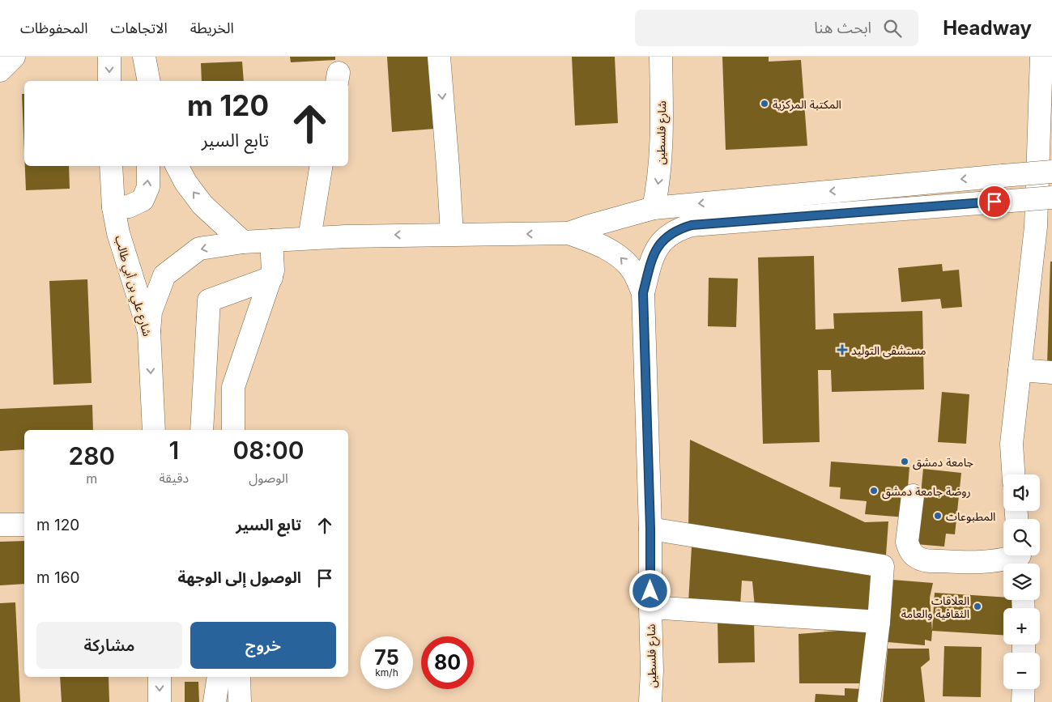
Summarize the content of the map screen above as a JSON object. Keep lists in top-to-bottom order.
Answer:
{
  "streets": {
    "main road": ["شارع فلسطين", "شارع علي بن أبي طالب"]
  },
  "places": {
    "other": [
      "المكتبة المركزية",
      "جامعة دمشق",
      "روضة جامعة دمشق",
      "المطبوعات",
      "العلاقات الثقافية والعامة"
    ],
    "health": ["مستشفى التوليد"]
  },
  "page": {
    "header": "Headway",
    "search": "ابحث هنا",
    "nav": ["الخريطة", "الاتجاهات", "المحفوظات"],
    "turn": ["120 m", "تابع السير"],
    "eta": [
      "08:00",
      "الوصول",
      "1",
      "دقيقة",
      "280",
      "m"
    ],
    "map_buttons": ["+", "−"],
    "list": [
      {
        "name": "تابع السير",
        "value": "120 m"
      },
      {
        "name": "الوصول إلى الوجهة",
        "value": "160 m"
      }
    ],
    "buttons": ["خروج", "مشاركة"],
    "speed": "75 km/h",
    "limit": "80"
  }
}
